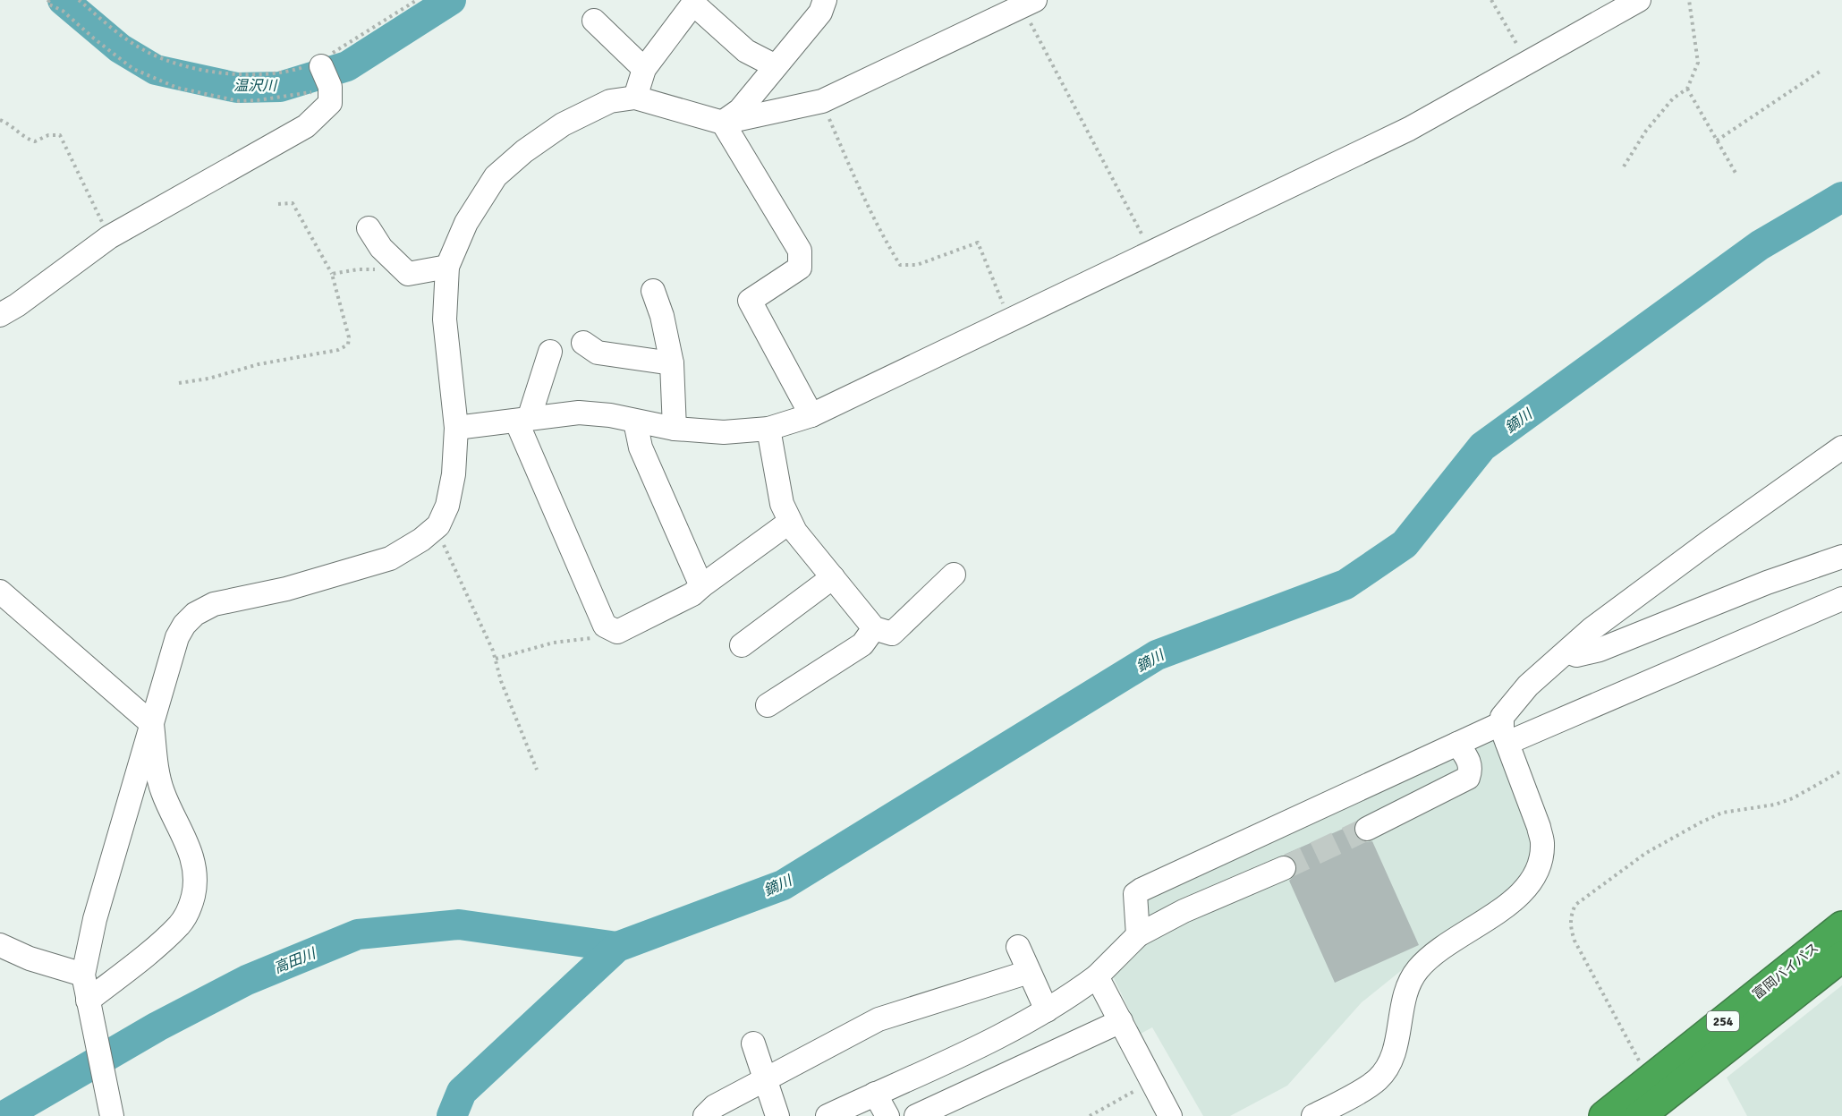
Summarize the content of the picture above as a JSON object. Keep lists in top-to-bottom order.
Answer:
{
  "streets": {
    "highway": ["富岡バイパス", "254"]
  },
  "water": ["温沢川", "鏑川", "高田川"]
}
